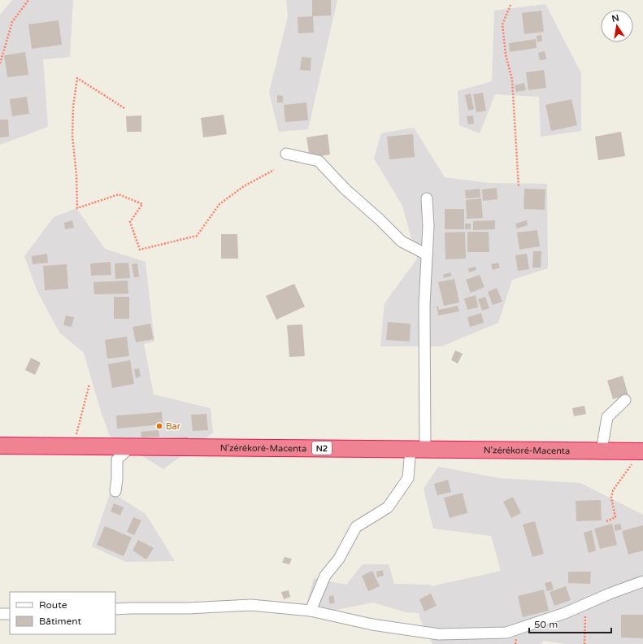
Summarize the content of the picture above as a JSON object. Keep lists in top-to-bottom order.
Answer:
{
  "streets": {
    "highway": ["N'zérékoré-Macenta", "N2"]
  },
  "places": ["Bar"],
  "legend": ["Route", "Bâtiment"],
  "scale_bar": "50 m",
  "north": "top"
}
